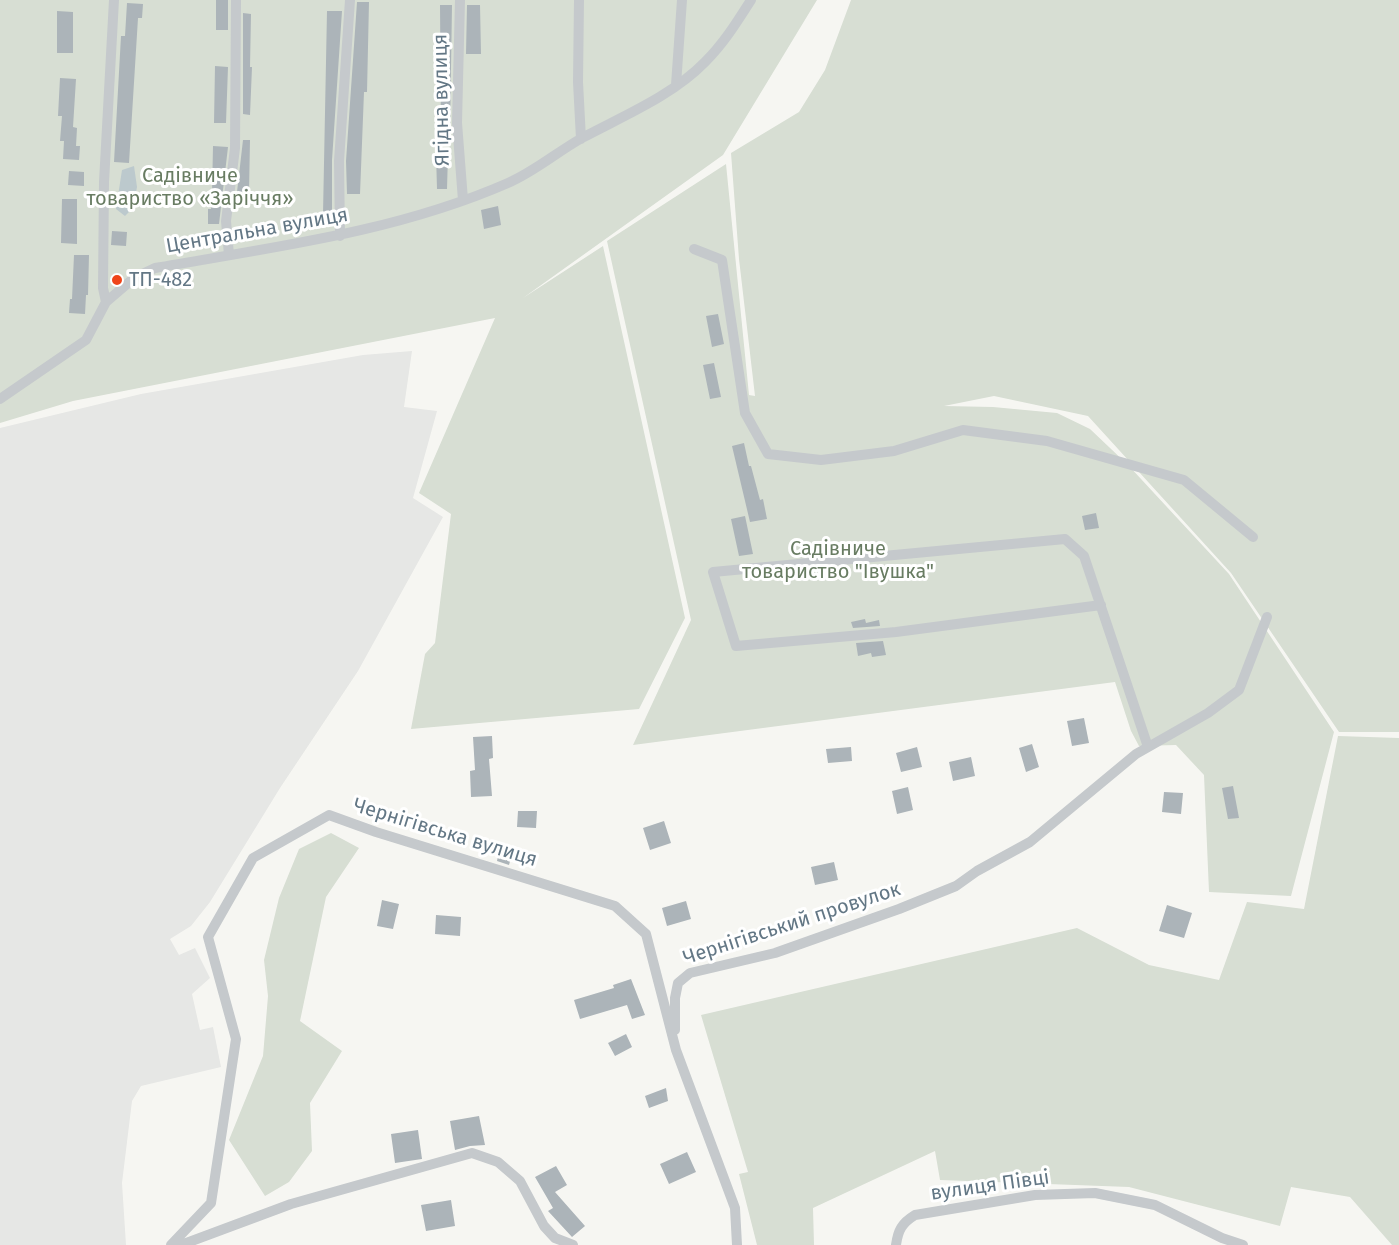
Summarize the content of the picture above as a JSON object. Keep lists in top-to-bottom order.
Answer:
{
  "streets": {
    "street": [
      "Ягідна вулиця",
      "Центральна вулиця",
      "Чернігівська вулиця",
      "Чернігівський провулок",
      "вулиця Півці"
    ]
  },
  "crossings": [
    ["Ягідна вулиця", "Центральна вулиця"],
    ["Чернігівська вулиця", "Чернігівський провулок"]
  ],
  "parks": ["Садівниче товариство «Заріччя»", "Садівниче товариство \"Івушка\""],
  "places": ["ТП-482"]
}
